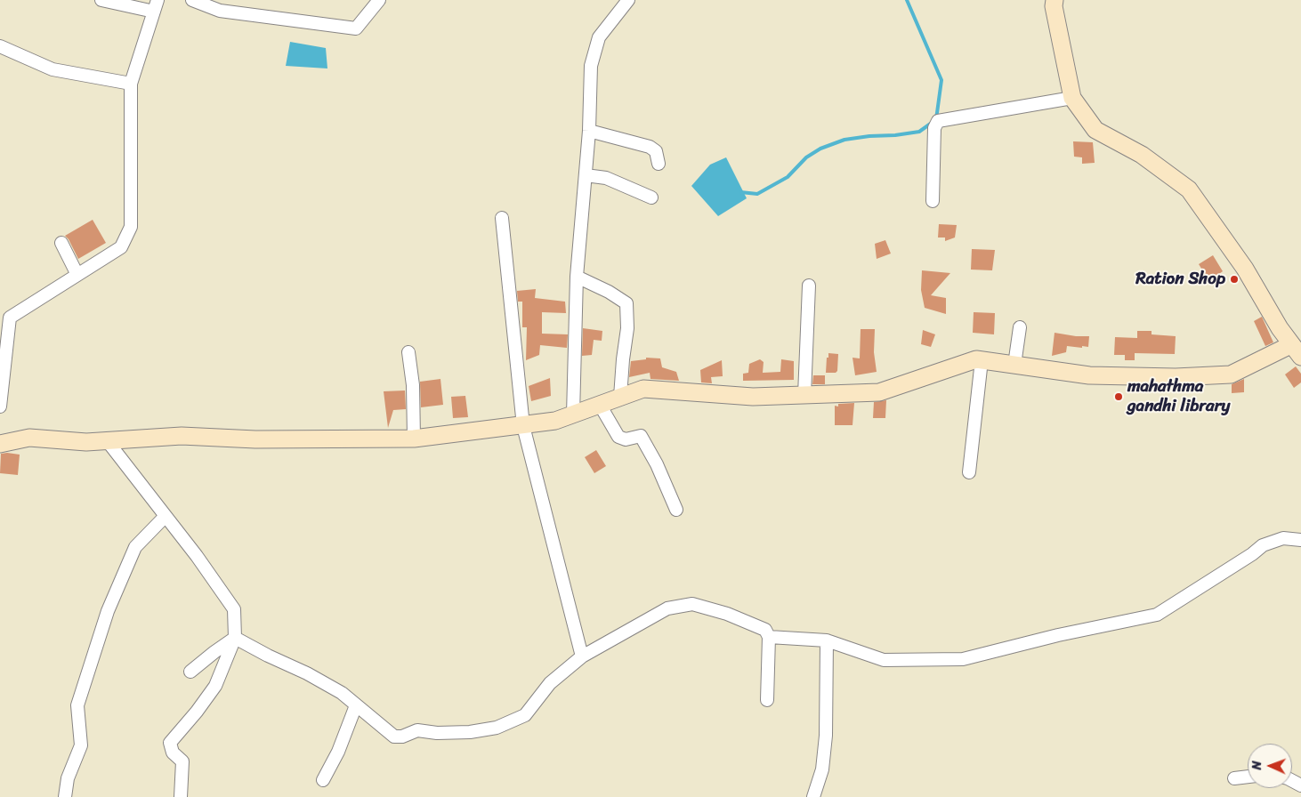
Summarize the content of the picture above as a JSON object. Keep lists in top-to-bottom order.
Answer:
{
  "places": ["Ration Shop", "mahathma gandhi library"],
  "north": "left"
}
